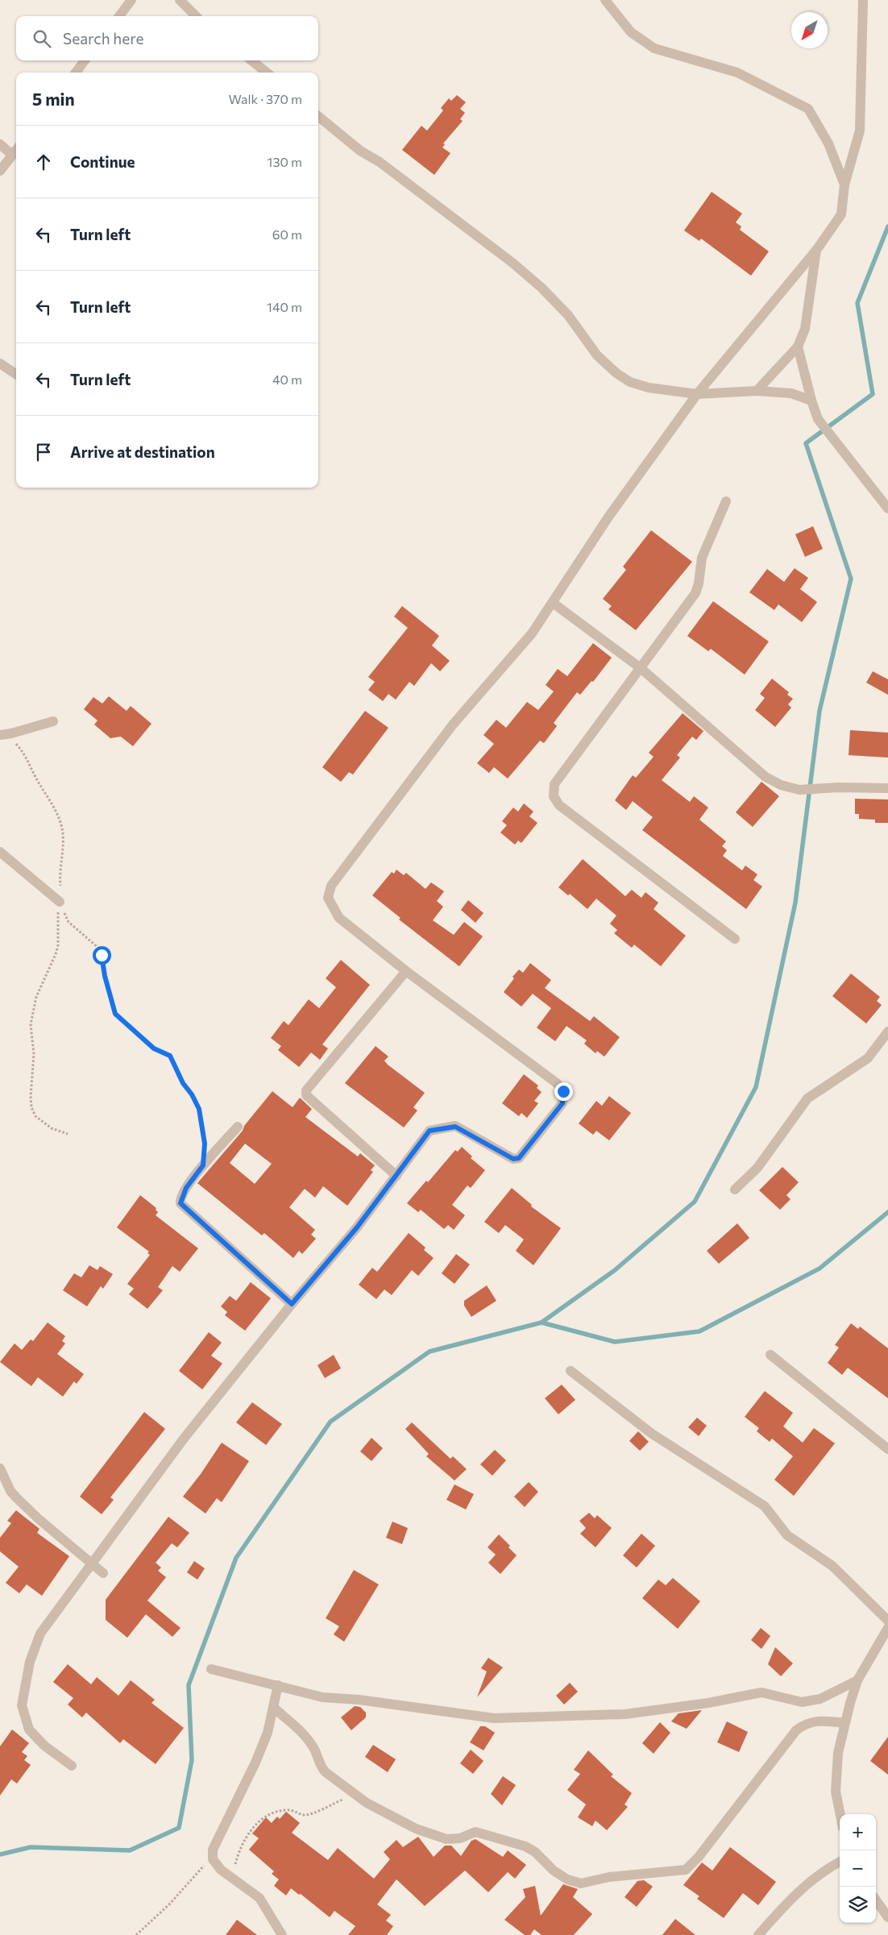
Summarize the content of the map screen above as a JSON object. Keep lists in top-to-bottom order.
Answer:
{
  "north": "bottom left",
  "page": {
    "search": "Search here",
    "heading": ["5 min", "Walk · 370 m"],
    "list": [
      ["Continue", "130 m"],
      ["Turn left", "60 m"],
      ["Turn left", "140 m"],
      ["Turn left", "40 m"],
      "Arrive at destination"
    ],
    "map_buttons": ["+", "−"]
  }
}
